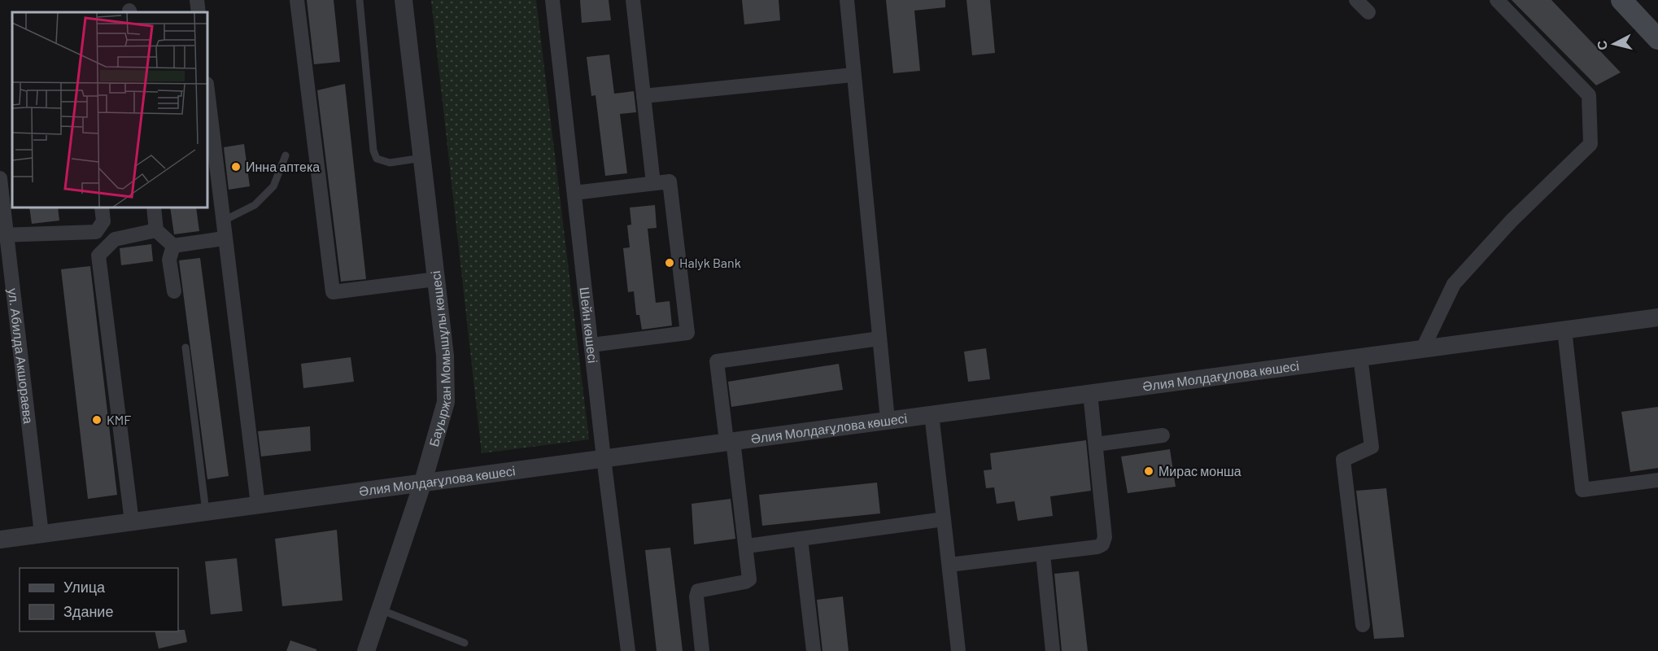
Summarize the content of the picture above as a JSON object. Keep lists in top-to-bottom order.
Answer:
{
  "streets": {
    "street": [
      "Шейн көшесі",
      "ул. Абилда Акшораева",
      "Бауыржан Момышұлы көшесі",
      "Әлия Молдағұлова көшесі"
    ]
  },
  "crossings": [
    ["Шейн көшесі", "Әлия Молдағұлова көшесі"],
    ["ул. Абилда Акшораева", "Әлия Молдағұлова көшесі"],
    ["Бауыржан Момышұлы көшесі", "Әлия Молдағұлова көшесі"]
  ],
  "places": [
    "Инна аптека",
    "Halyk Bank",
    "KMF",
    "Мирас монша"
  ],
  "legend": ["Улица", "Здание"],
  "north": "left"
}
